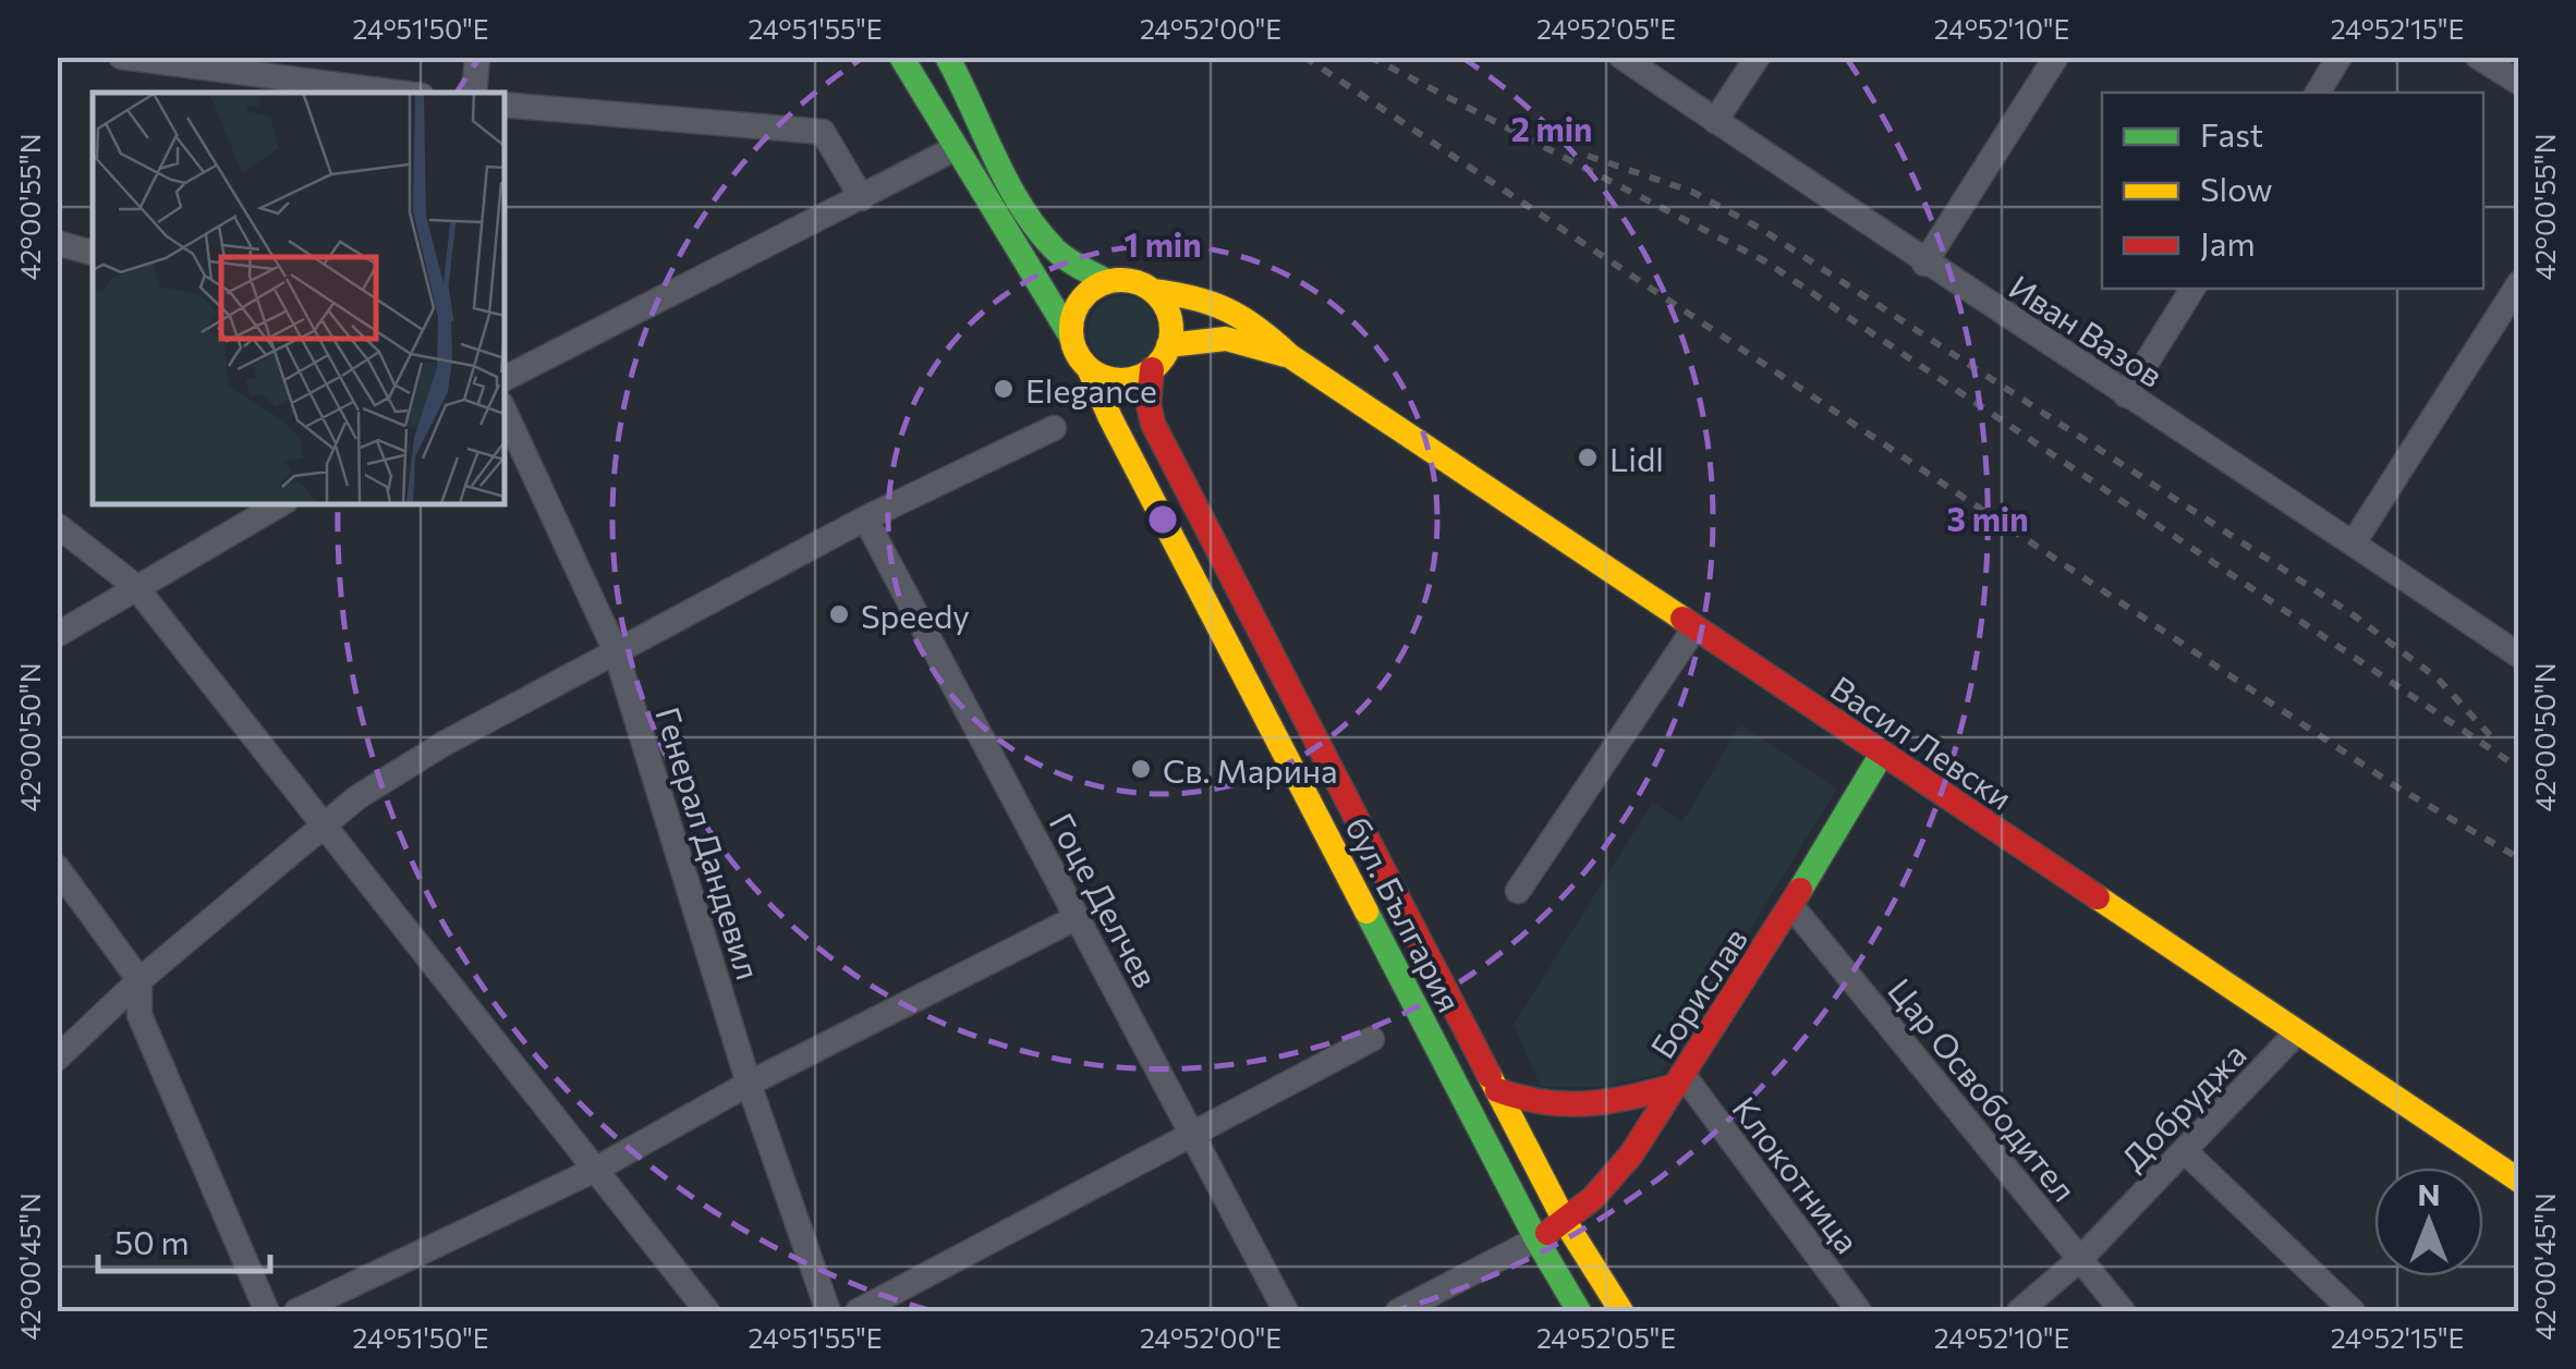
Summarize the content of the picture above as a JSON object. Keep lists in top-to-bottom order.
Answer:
{
  "streets": {
    "main road": ["Васил Левски", "бул. България", "Борислав"],
    "street": [
      "Иван Вазов",
      "Генерал Дандевил",
      "Гоце Делчев",
      "Цар Освободител",
      "Добруджа",
      "Клокотница"
    ]
  },
  "crossings": [
    ["Васил Левски", "бул. България"],
    ["Васил Левски", "Борислав"],
    ["Васил Левски", "Добруджа"],
    ["бул. България", "Борислав"],
    ["Борислав", "Цар Освободител"],
    ["Борислав", "Клокотница"],
    ["Цар Освободител", "Добруджа"]
  ],
  "places": [
    "Elegance",
    "Lidl",
    "Speedy",
    "Св. Марина"
  ],
  "legend": ["Fast", "Slow", "Jam"],
  "scale_bar": "50 m",
  "north": "top",
  "coordinates": [
    "24°51'50\"E",
    "24°51'55\"E",
    "24°52'00\"E",
    "24°52'05\"E",
    "24°52'10\"E",
    "24°52'15\"E",
    "42°00'55\"N",
    "42°00'50\"N",
    "42°00'45\"N"
  ],
  "rings": ["2 min", "1 min", "3 min"]
}
